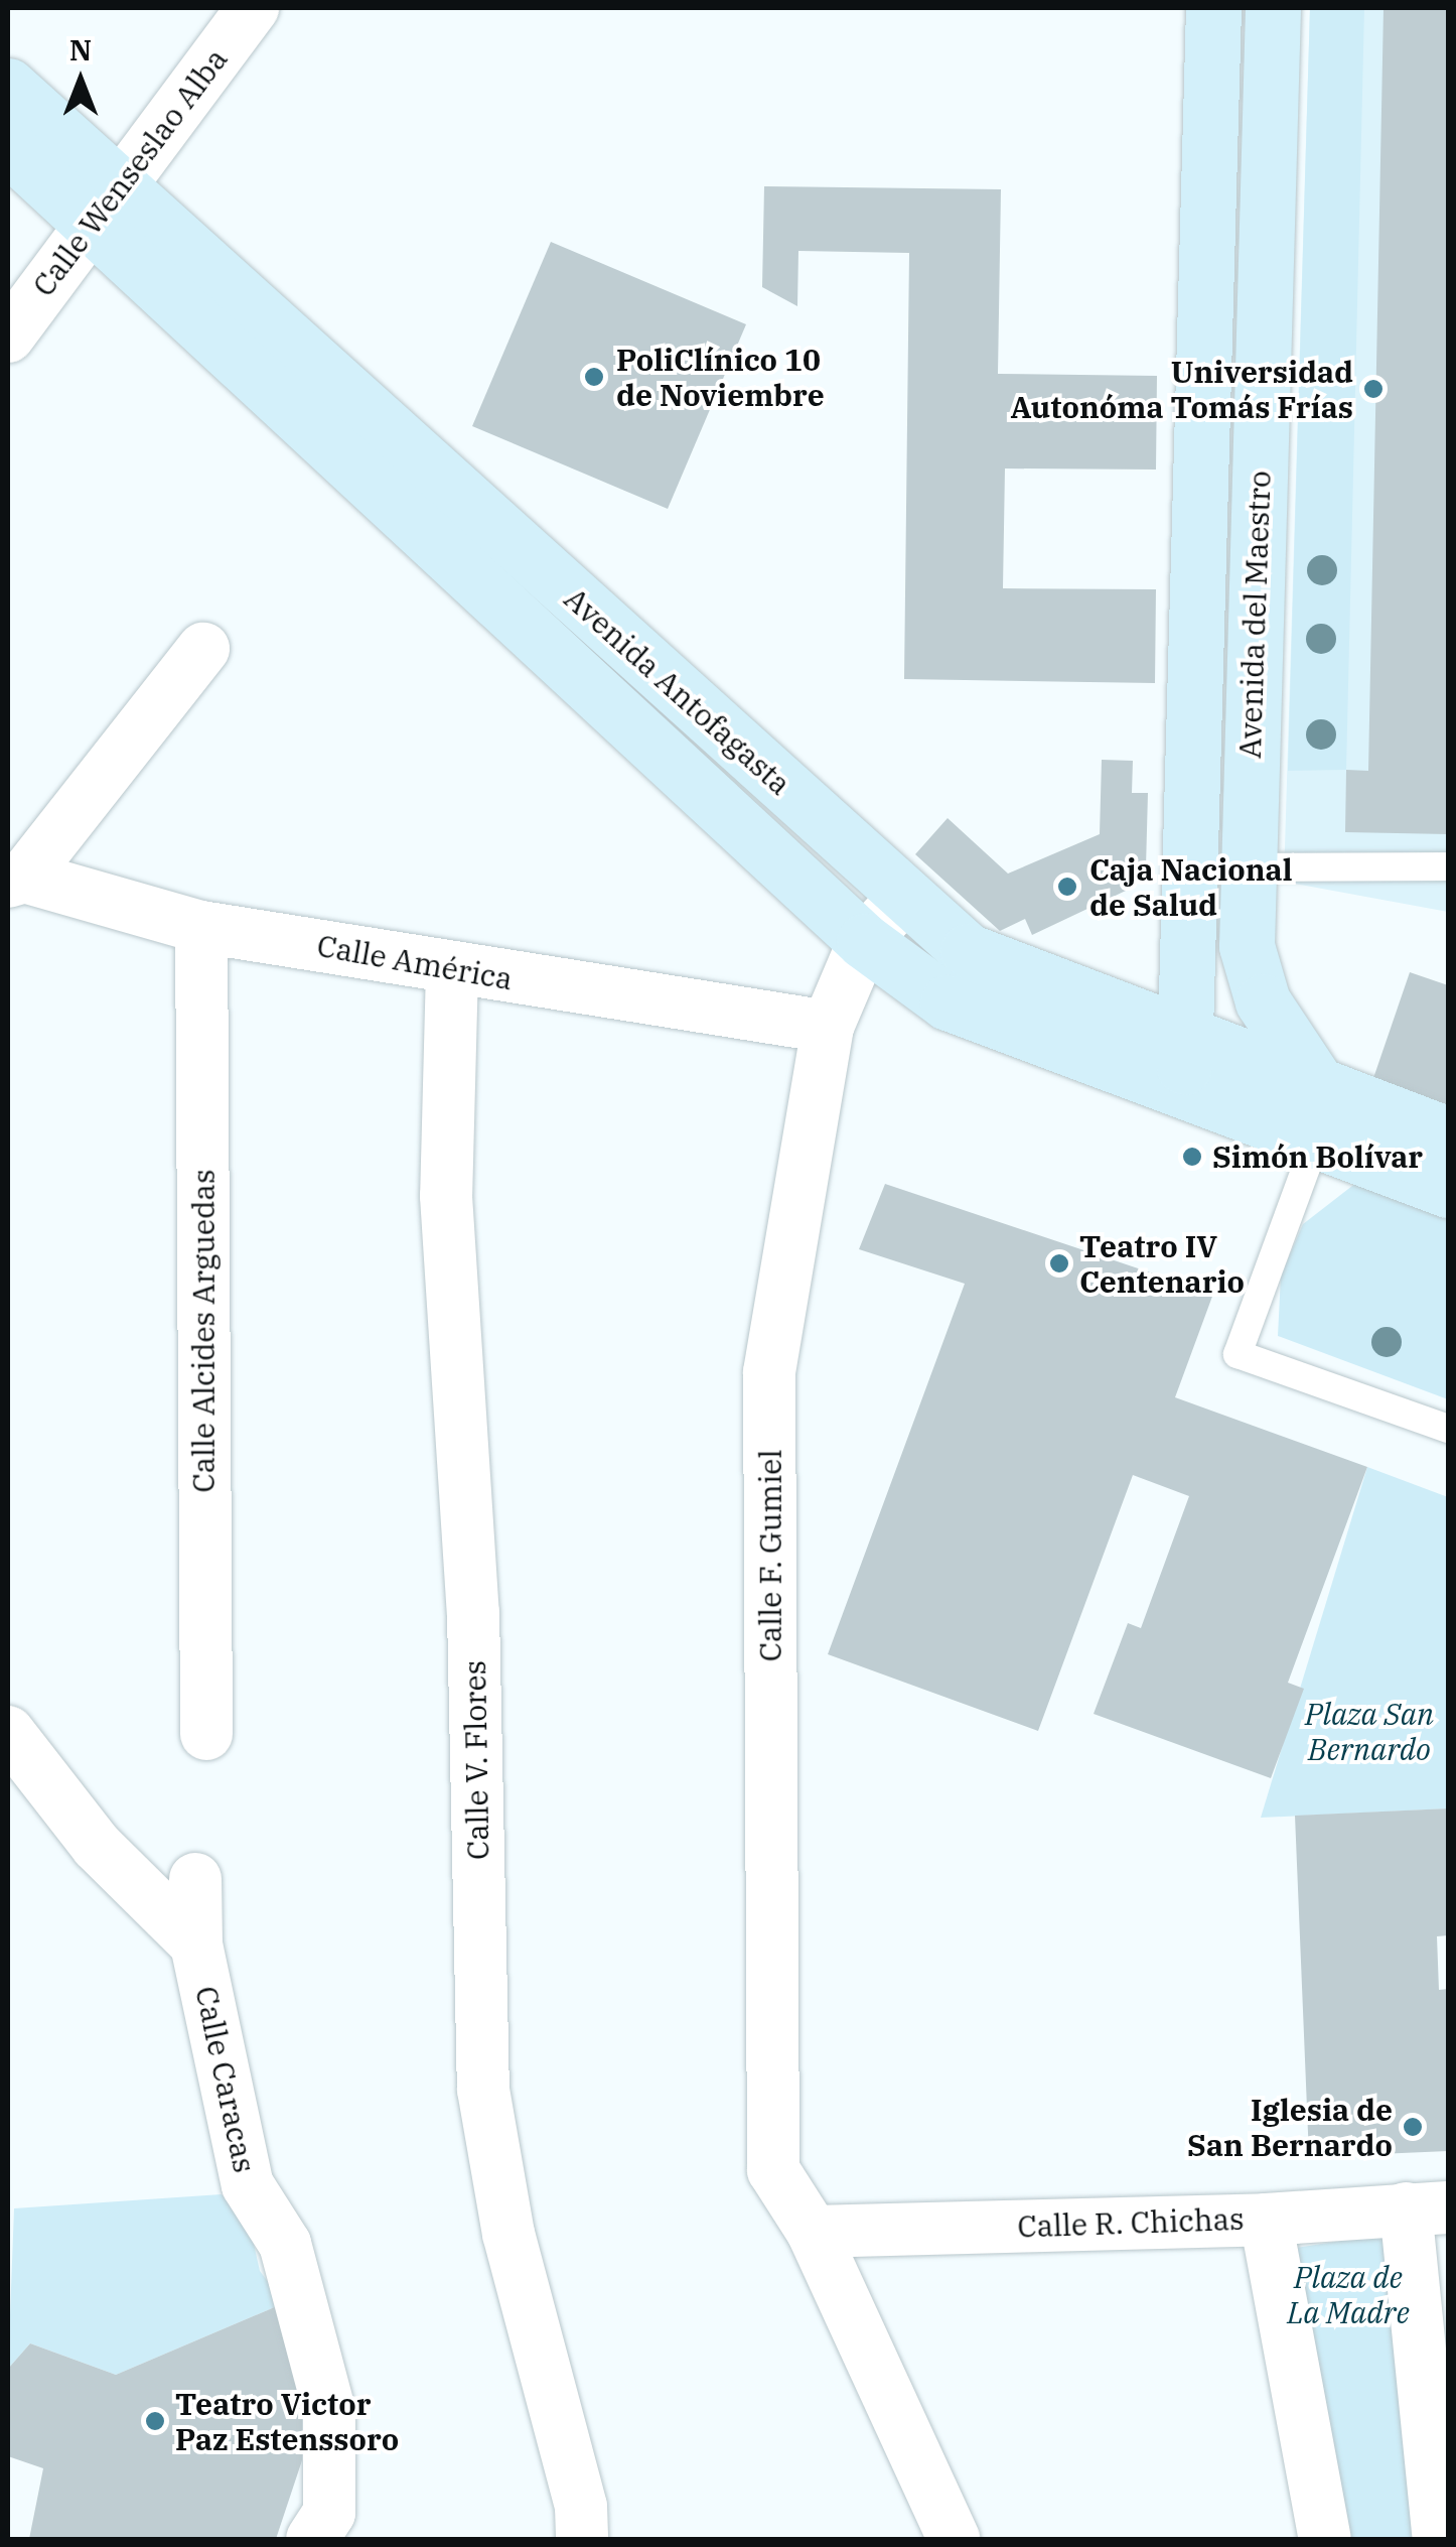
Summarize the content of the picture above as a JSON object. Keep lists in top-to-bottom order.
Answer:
{
  "streets": {
    "street": [
      "Calle Wenseslao Alba",
      "Avenida del Maestro",
      "Avenida Antofagasta",
      "Calle América",
      "Calle Alcides Arguedas",
      "Calle F. Gumiel",
      "Calle V. Flores",
      "Calle Caracas",
      "Calle R. Chichas"
    ]
  },
  "crossings": [
    ["Calle Wenseslao Alba", "Avenida Antofagasta"],
    ["Avenida del Maestro", "Avenida Antofagasta"],
    ["Avenida Antofagasta", "Calle F. Gumiel"],
    ["Calle América", "Calle Alcides Arguedas"],
    ["Calle América", "Calle F. Gumiel"],
    ["Calle América", "Calle V. Flores"],
    ["Calle F. Gumiel", "Calle R. Chichas"]
  ],
  "parks": ["Plaza San Bernardo", "Plaza de La Madre"],
  "places": [
    "PoliClínico 10 de Noviembre",
    "Universidad Autonóma Tomás Frías",
    "Caja Nacional de Salud",
    "Simón Bolívar",
    "Teatro IV Centenario",
    "Iglesia de San Bernardo",
    "Teatro Victor Paz Estenssoro"
  ],
  "north": "top"
}
